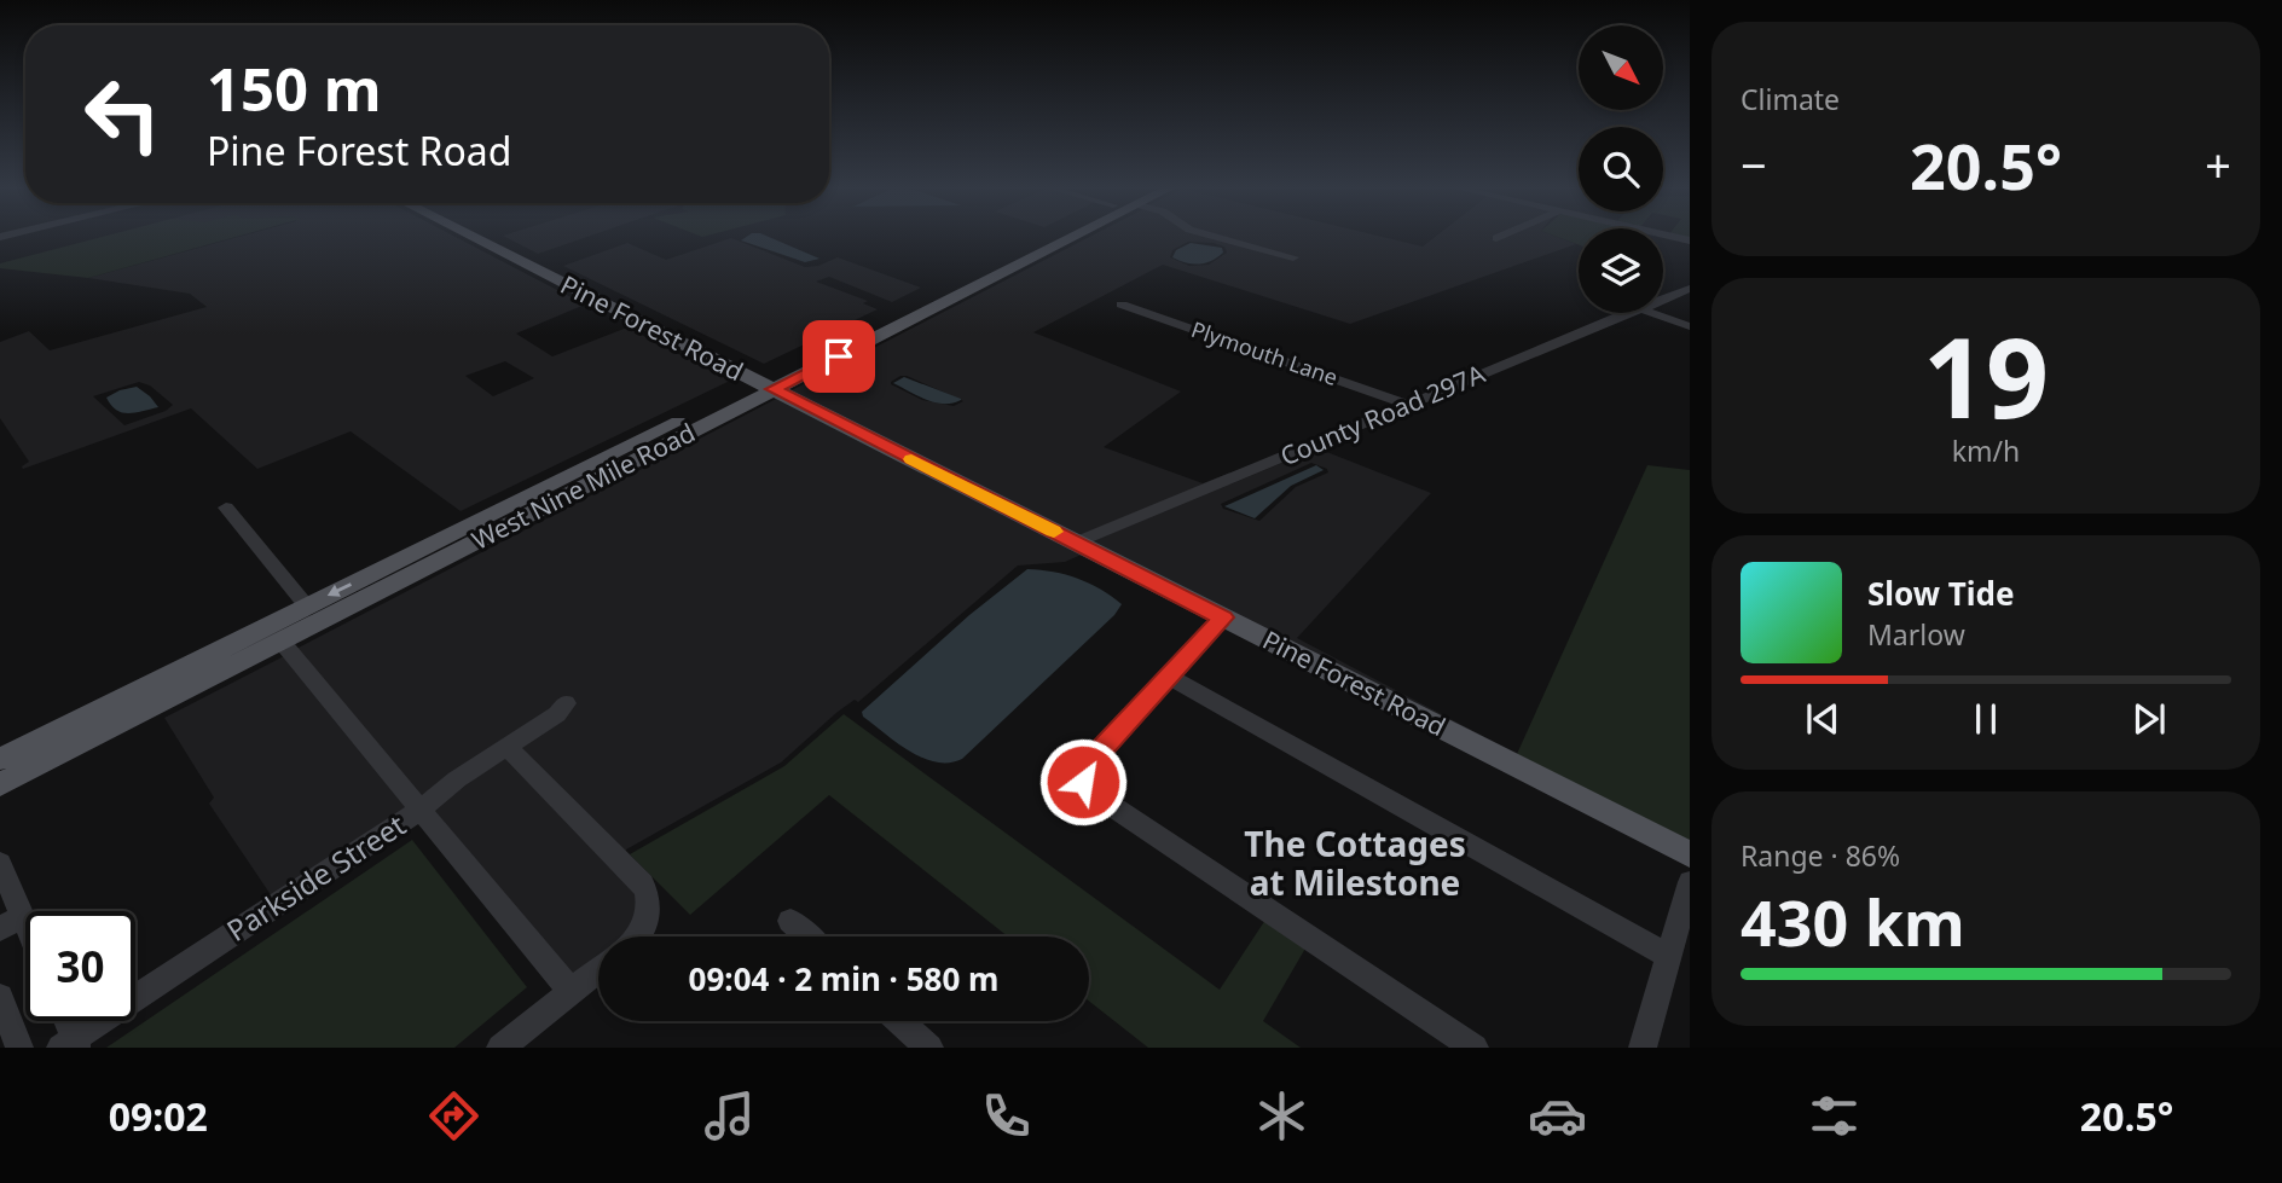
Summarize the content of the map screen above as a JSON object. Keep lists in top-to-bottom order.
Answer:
{
  "streets": {
    "main road": ["Pine Forest Road", "West Nine Mile Road"],
    "street": ["Plymouth Lane", "County Road 297A", "Parkside Street"]
  },
  "crossings": [
    ["Pine Forest Road", "County Road 297A"],
    ["Pine Forest Road", "West Nine Mile Road"],
    ["Plymouth Lane", "County Road 297A"]
  ],
  "districts": ["The Cottages at Milestone"],
  "north": "bottom right",
  "page": {
    "tile": [
      "Climate",
      ["19", "km/h"],
      ["Range · 86%", "430 km"]
    ],
    "turn": ["150 m", "Pine Forest Road"],
    "heat": ["−", "20.5°", "+"],
    "song": ["Slow Tide", "Marlow"],
    "limit": "30",
    "trip": "09:04 · 2 min · 580 m",
    "tabs": ["09:02", "20.5°"]
  }
}
